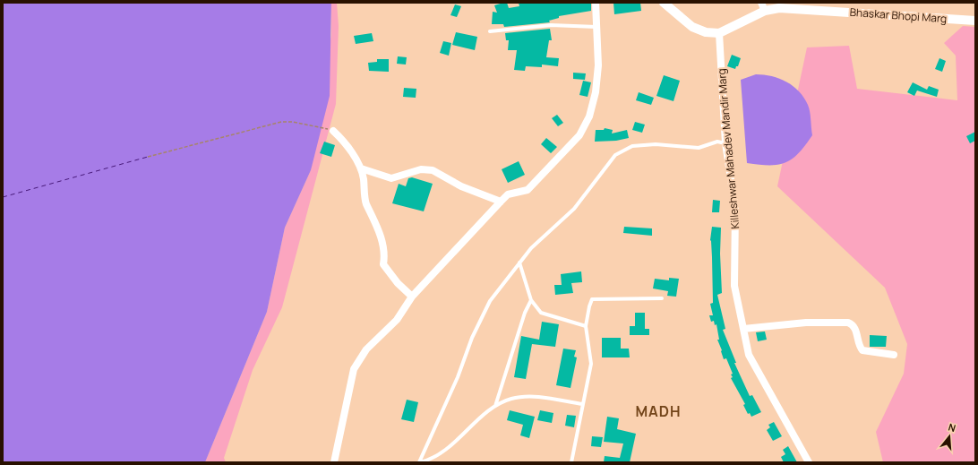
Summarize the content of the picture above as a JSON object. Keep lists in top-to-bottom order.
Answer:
{
  "streets": {
    "street": ["Bhaskar Bhopi Marg", "Killeshwar Mahadev Mandir Marg"]
  },
  "crossings": [
    ["Bhaskar Bhopi Marg", "Killeshwar Mahadev Mandir Marg"]
  ],
  "districts": ["MADH"],
  "north": "top"
}
